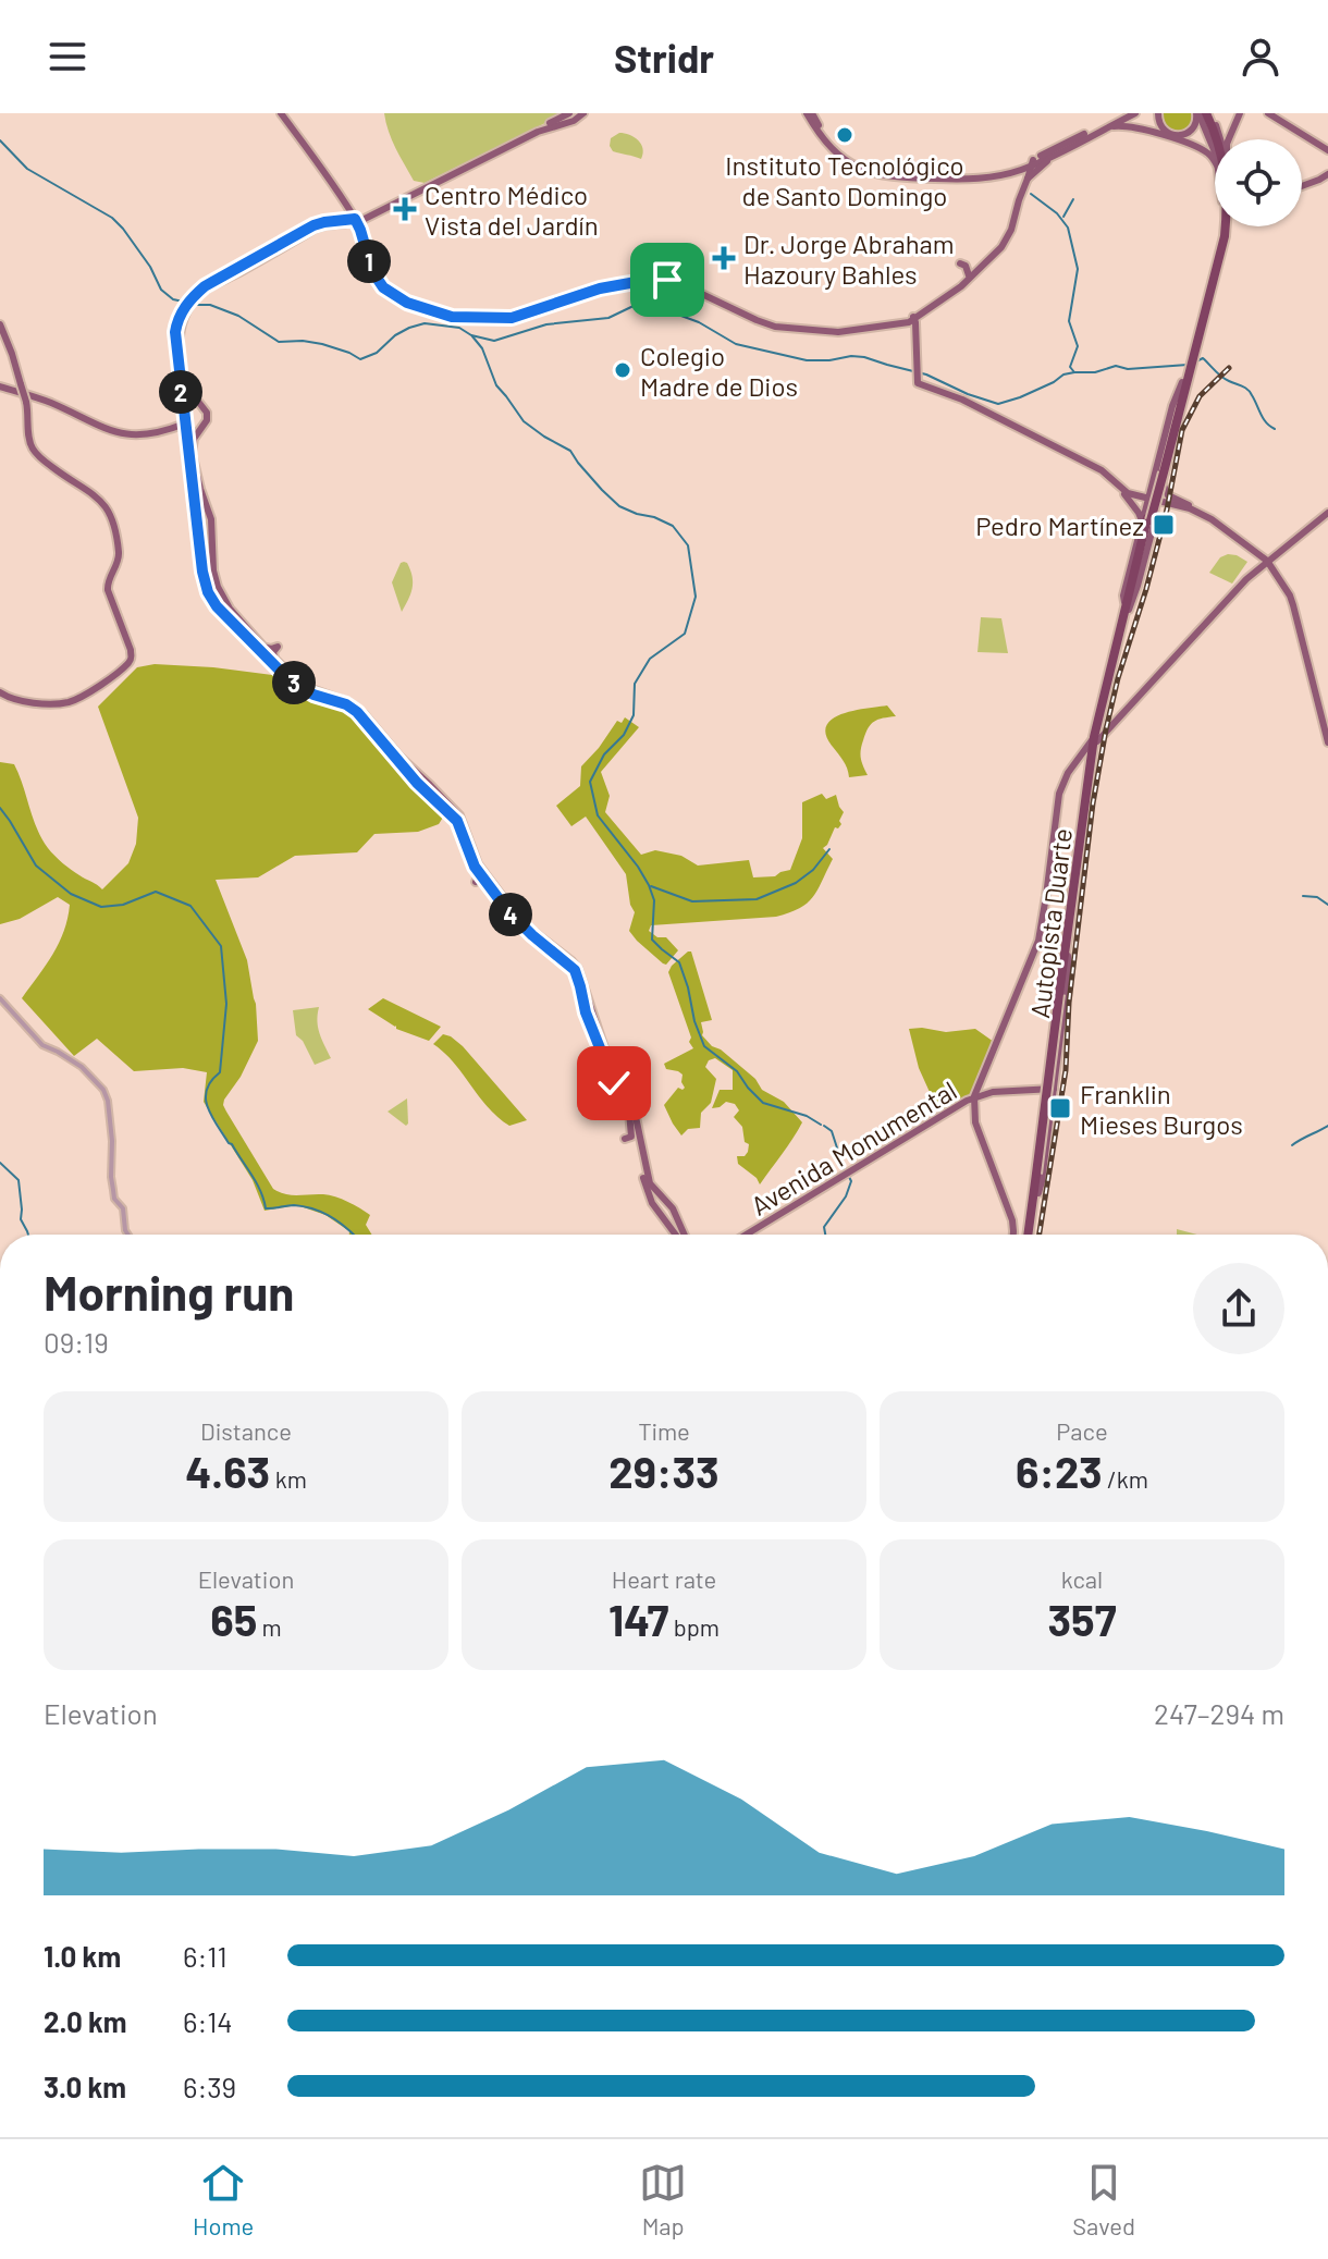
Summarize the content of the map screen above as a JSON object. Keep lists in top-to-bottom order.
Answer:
{
  "streets": {
    "highway": ["Autopista Duarte"],
    "main road": ["Avenida Monumental"]
  },
  "crossings": [
    ["Autopista Duarte", "Avenida Monumental"]
  ],
  "places": {
    "other": ["Instituto Tecnológico de Santo Domingo", "Colegio Madre de Dios"],
    "health": ["Centro Médico Vista del Jardín", "Dr. Jorge Abraham Hazoury Bahles"],
    "transit": ["Pedro Martínez", "Franklin Mieses Burgos"]
  },
  "page": {
    "header": "Stridr",
    "pins": [
      "1",
      "2",
      "3",
      "4"
    ],
    "heading": ["Morning run", "09:19"],
    "stats": [
      ["Distance", "4.63 km"],
      ["Time", "29:33"],
      ["Pace", "6:23 /km"],
      ["Elevation", "65 m"],
      ["Heart rate", "147 bpm"],
      ["kcal", "357"]
    ],
    "chart": ["Elevation", "247–294 m"],
    "list": [
      {
        "name": "1.0 km",
        "note": "6:11"
      },
      {
        "name": "2.0 km",
        "note": "6:14"
      },
      {
        "name": "3.0 km",
        "note": "6:39"
      }
    ],
    "tabs": ["Home", "Map", "Saved"]
  }
}
